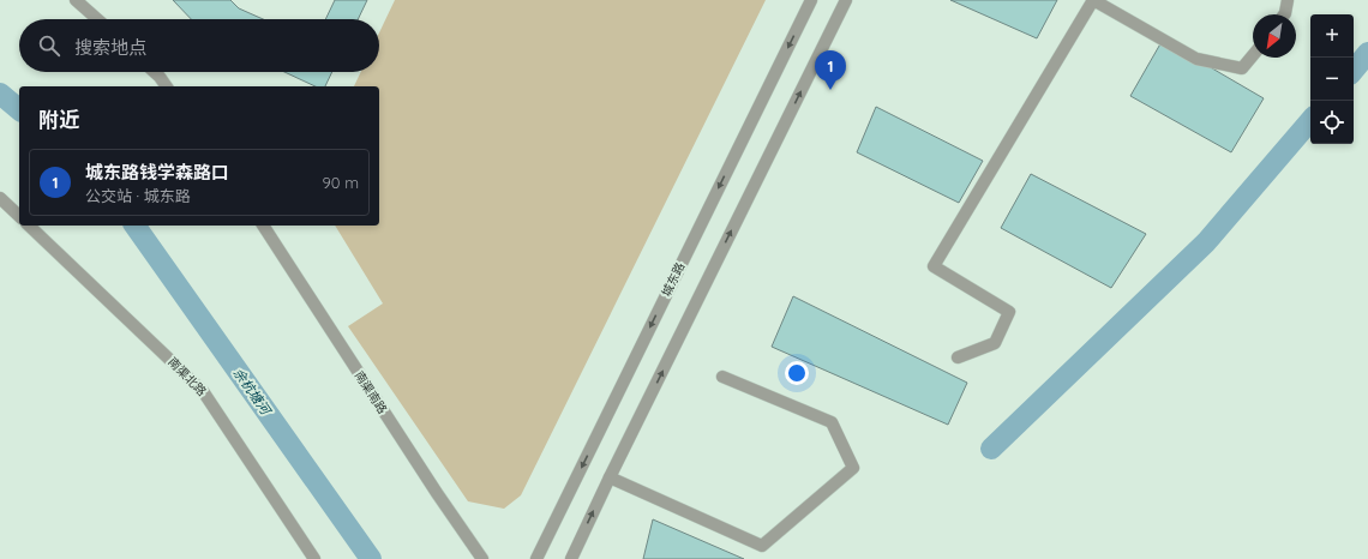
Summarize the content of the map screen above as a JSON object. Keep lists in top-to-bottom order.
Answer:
{
  "streets": {
    "street": ["城东路", "南渠北路", "南渠南路"]
  },
  "water": ["余杭塘河"],
  "north": "bottom left",
  "page": {
    "map_buttons": ["+", "−"],
    "search": "搜索地点",
    "pins": "1",
    "heading": "附近",
    "list": [
      {
        "mark": "1",
        "name": "城东路钱学森路口",
        "note": "公交站 · 城东路",
        "value": "90 m"
      }
    ]
  }
}
